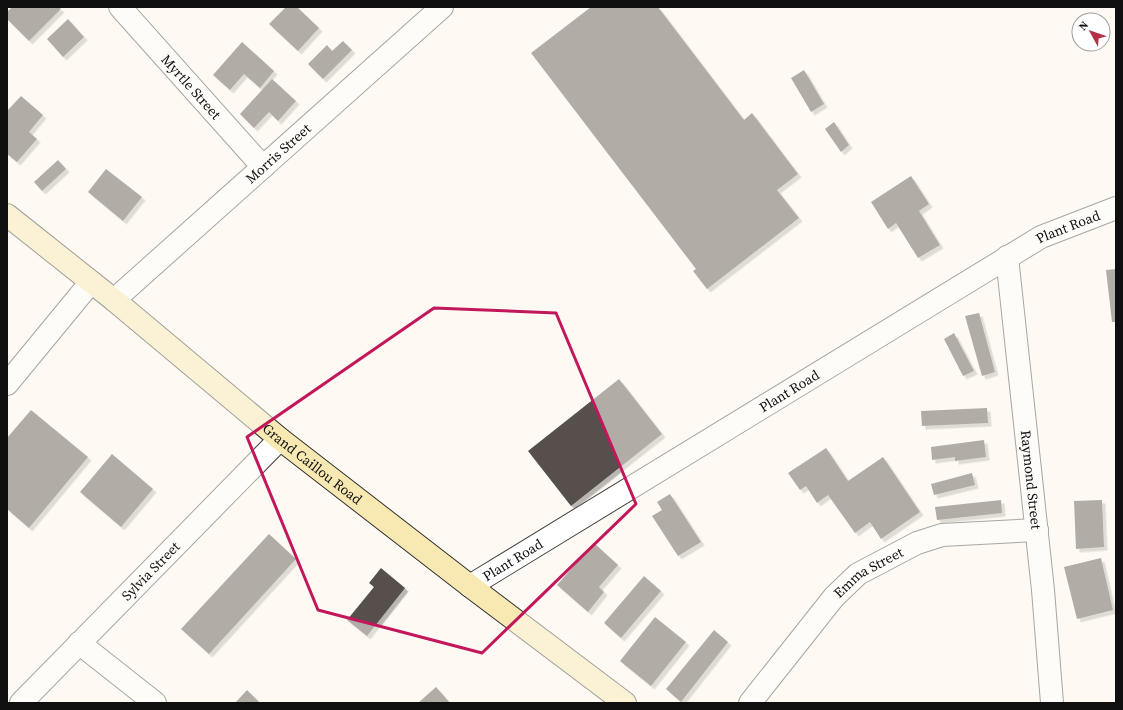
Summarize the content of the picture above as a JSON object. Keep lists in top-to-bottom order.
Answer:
{
  "streets": {
    "main road": ["Grand Caillou Road"],
    "street": [
      "Myrtle Street",
      "Morris Street",
      "Plant Road",
      "Raymond Street",
      "Sylvia Street",
      "Emma Street"
    ]
  },
  "crossings": [
    ["Myrtle Street", "Morris Street"],
    ["Morris Street", "Grand Caillou Road"],
    ["Plant Road", "Grand Caillou Road"],
    ["Plant Road", "Raymond Street"],
    ["Grand Caillou Road", "Sylvia Street"],
    ["Raymond Street", "Emma Street"]
  ],
  "north": "top left"
}
